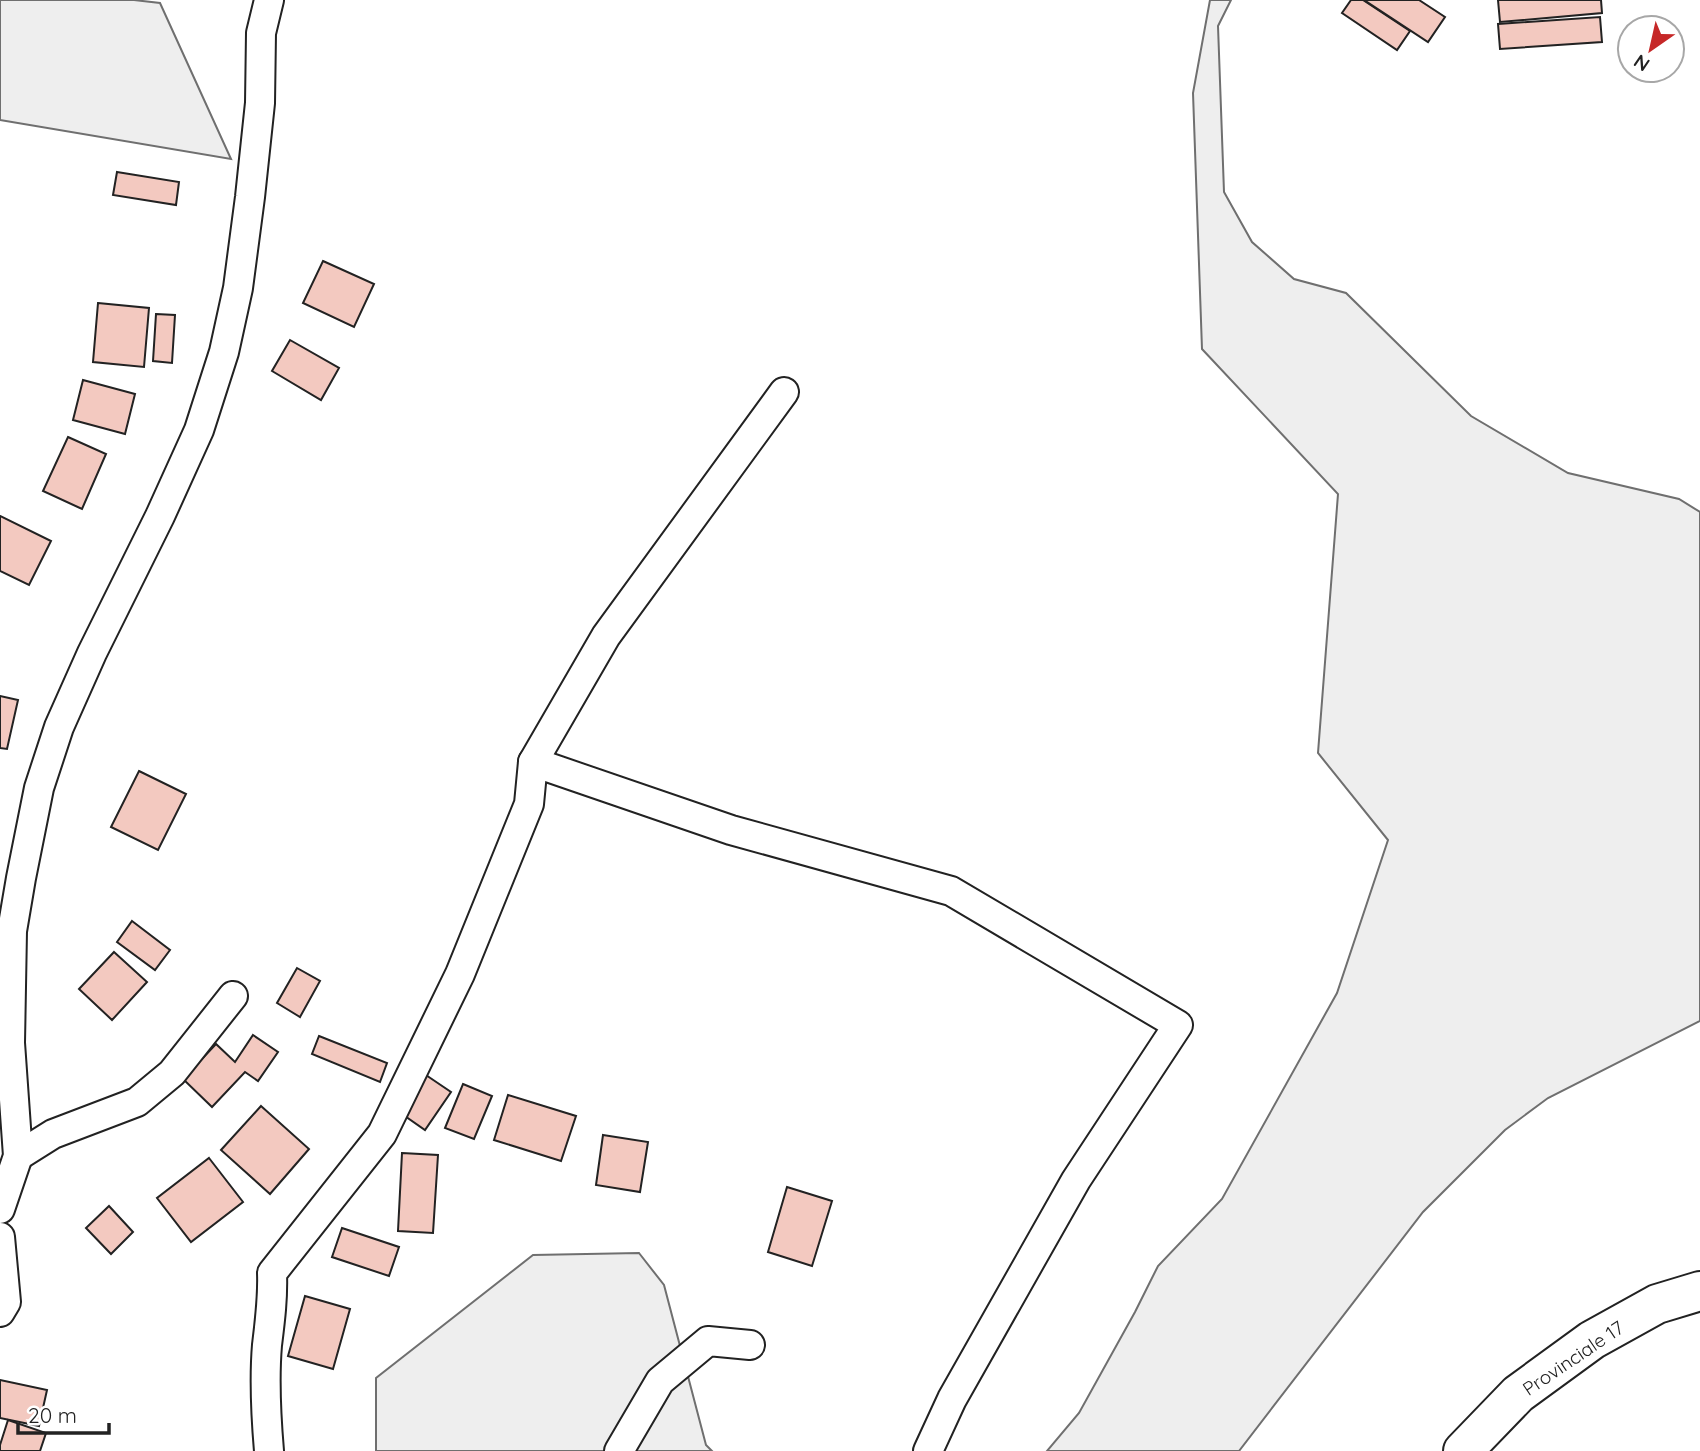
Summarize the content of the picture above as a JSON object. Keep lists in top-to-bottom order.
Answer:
{
  "streets": {
    "main road": ["Provinciale 17"]
  },
  "scale_bar": "20 m",
  "north": "bottom left"
}
